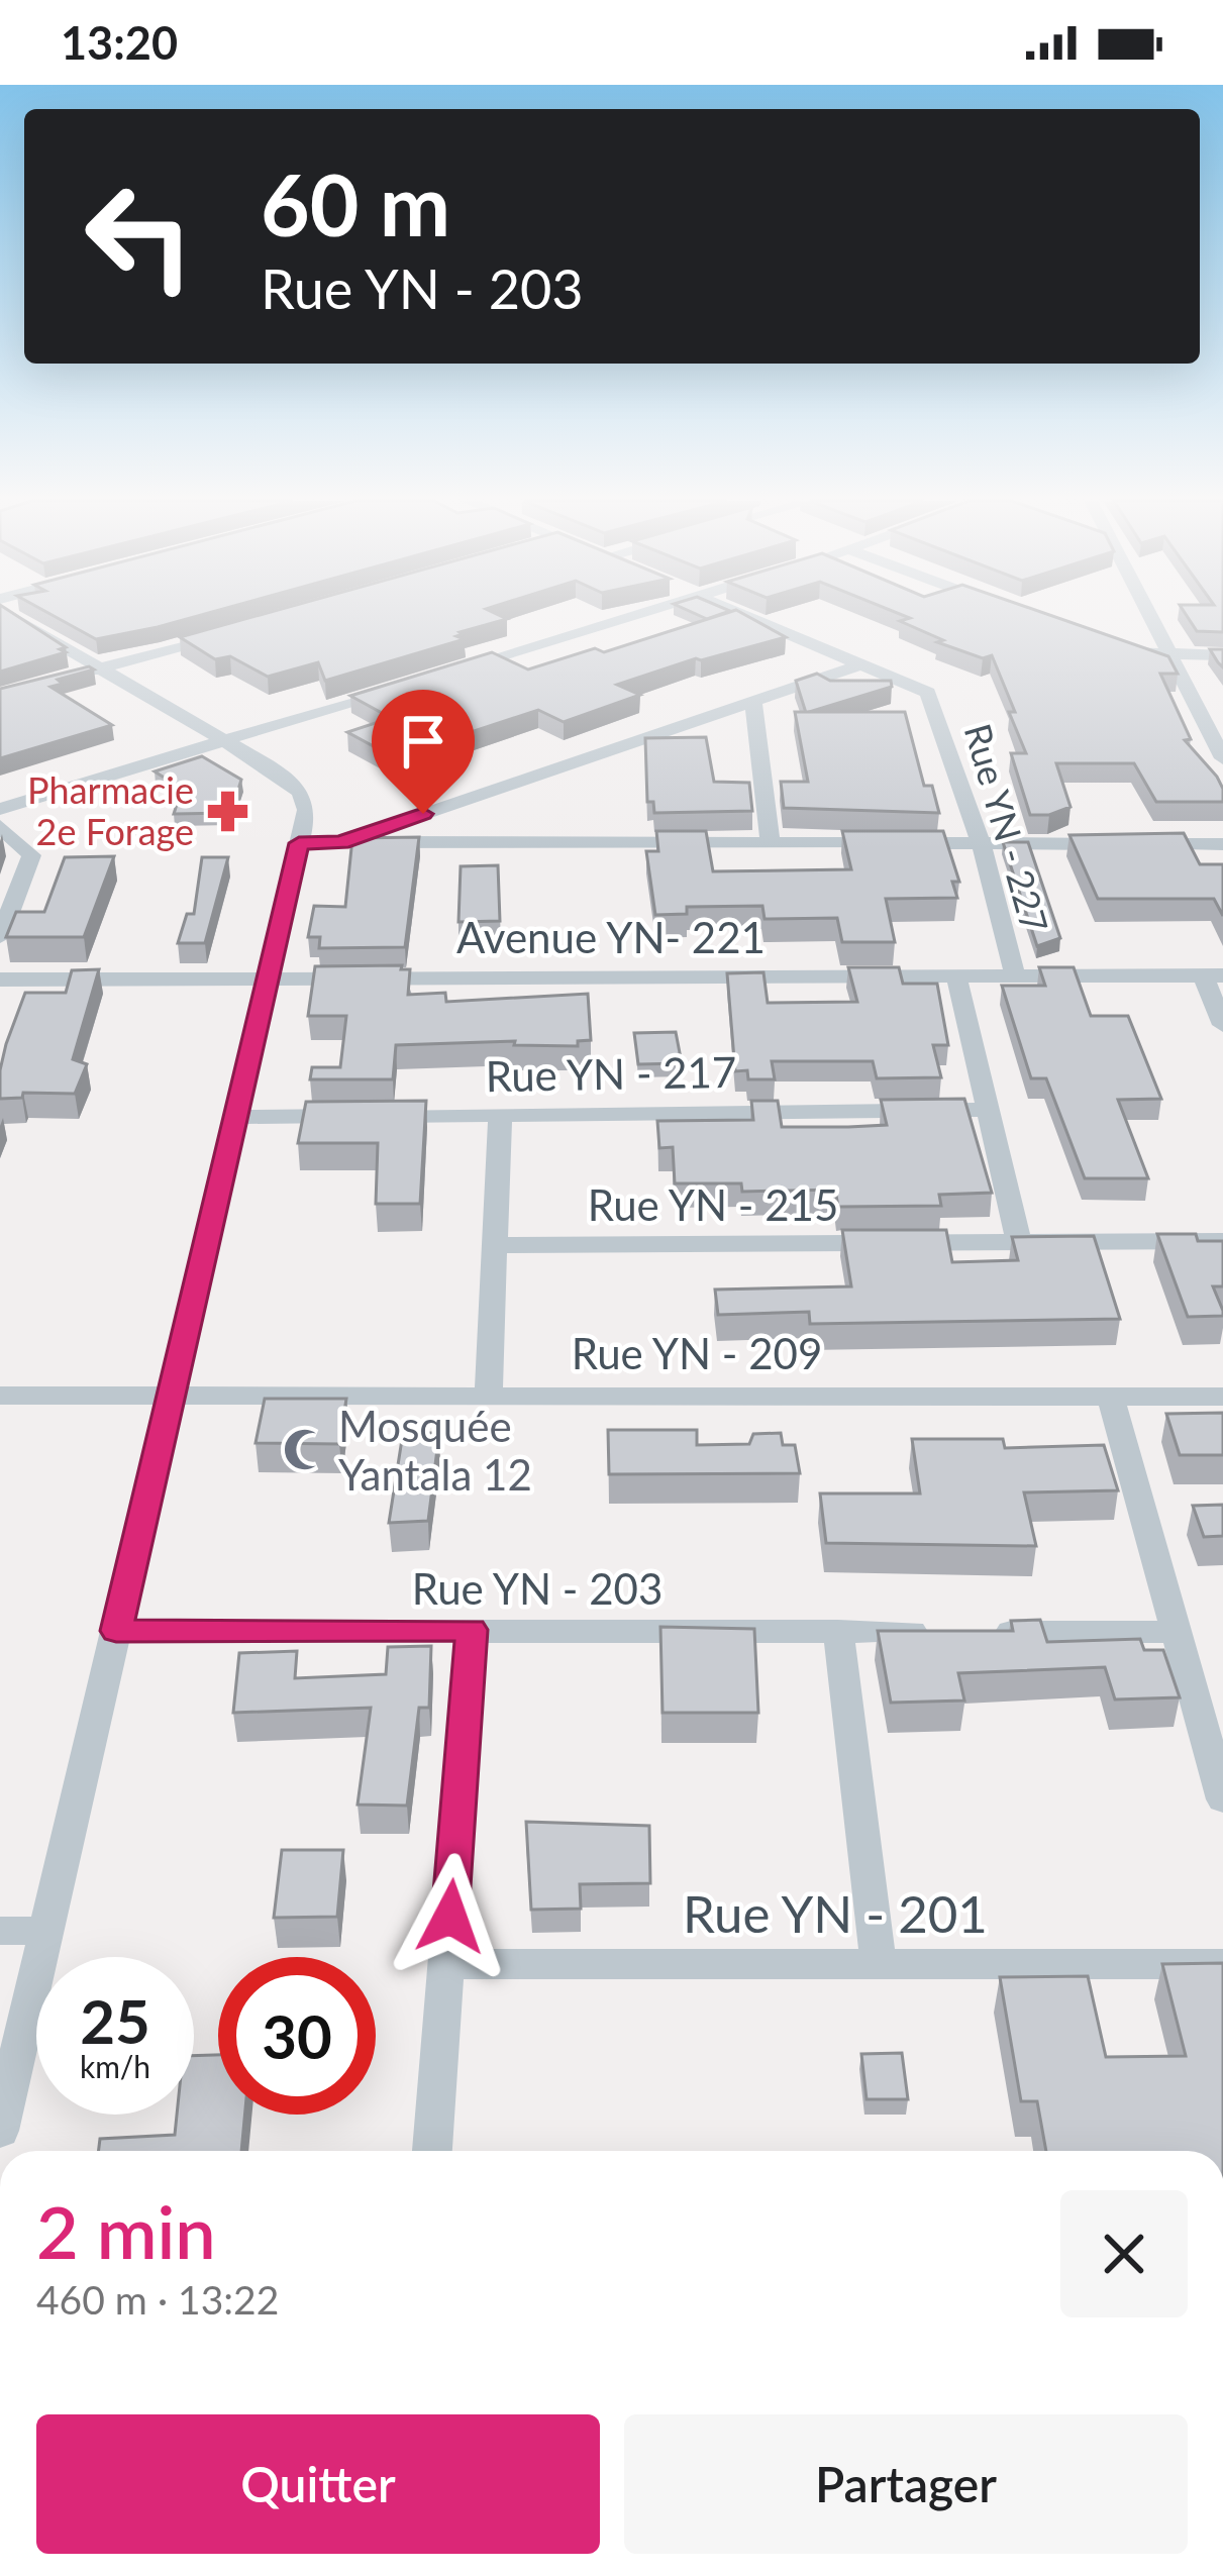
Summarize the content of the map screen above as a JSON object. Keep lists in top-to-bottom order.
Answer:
{
  "streets": {
    "street": [
      "Rue YN - 227",
      "Avenue YN- 221",
      "Rue YN - 217",
      "Rue YN - 215",
      "Rue YN - 209",
      "Rue YN - 203",
      "Rue YN - 201"
    ]
  },
  "crossings": [
    ["Rue YN - 227", "Avenue YN- 221"]
  ],
  "places": {
    "pharmacy": ["Pharmacie 2e Forage"],
    "mosque": ["Mosquée Yantala 12"]
  },
  "page": {
    "status": "13:20",
    "turn": ["60 m", "Rue YN - 203"],
    "speed": "25 km/h",
    "limit": "30",
    "heading": ["2 min", "460 m · 13:22"],
    "buttons": ["Quitter", "Partager"]
  }
}
